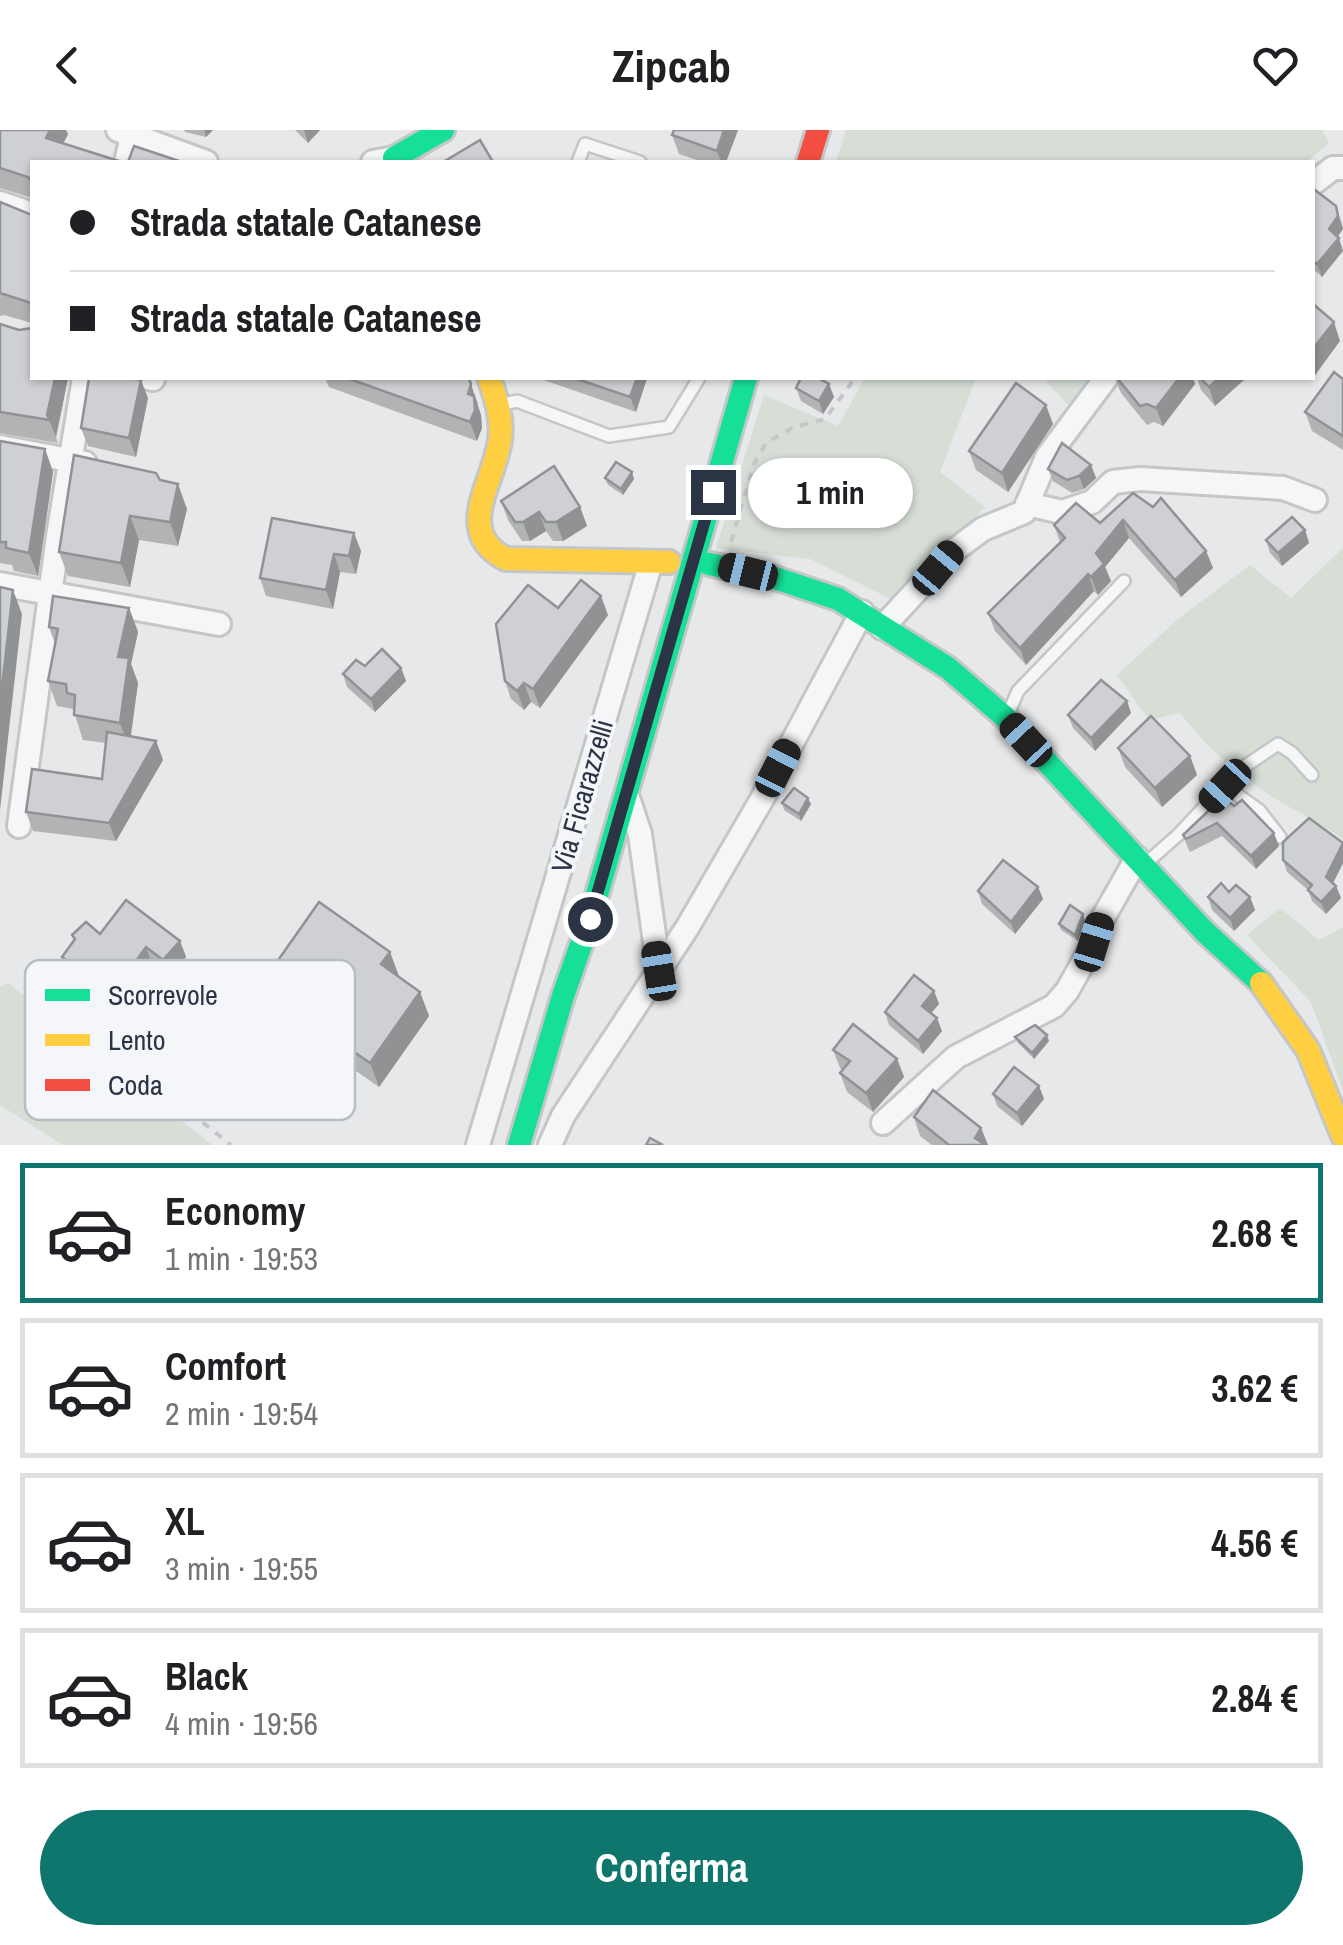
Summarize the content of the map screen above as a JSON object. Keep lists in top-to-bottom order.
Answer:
{
  "streets": {
    "street": ["Via Ficarazzelli"]
  },
  "legend": ["Scorrevole", "Lento", "Coda"],
  "page": {
    "header": "Zipcab",
    "banner": ["Strada statale Catanese", "Strada statale Catanese"],
    "bubble": "1 min",
    "list": [
      {
        "name": "Economy",
        "note": "1 min · 19:53",
        "value": "2.68 €"
      },
      {
        "name": "Comfort",
        "note": "2 min · 19:54",
        "value": "3.62 €"
      },
      {
        "name": "XL",
        "note": "3 min · 19:55",
        "value": "4.56 €"
      },
      {
        "name": "Black",
        "note": "4 min · 19:56",
        "value": "2.84 €"
      }
    ],
    "buttons": "Conferma"
  }
}
